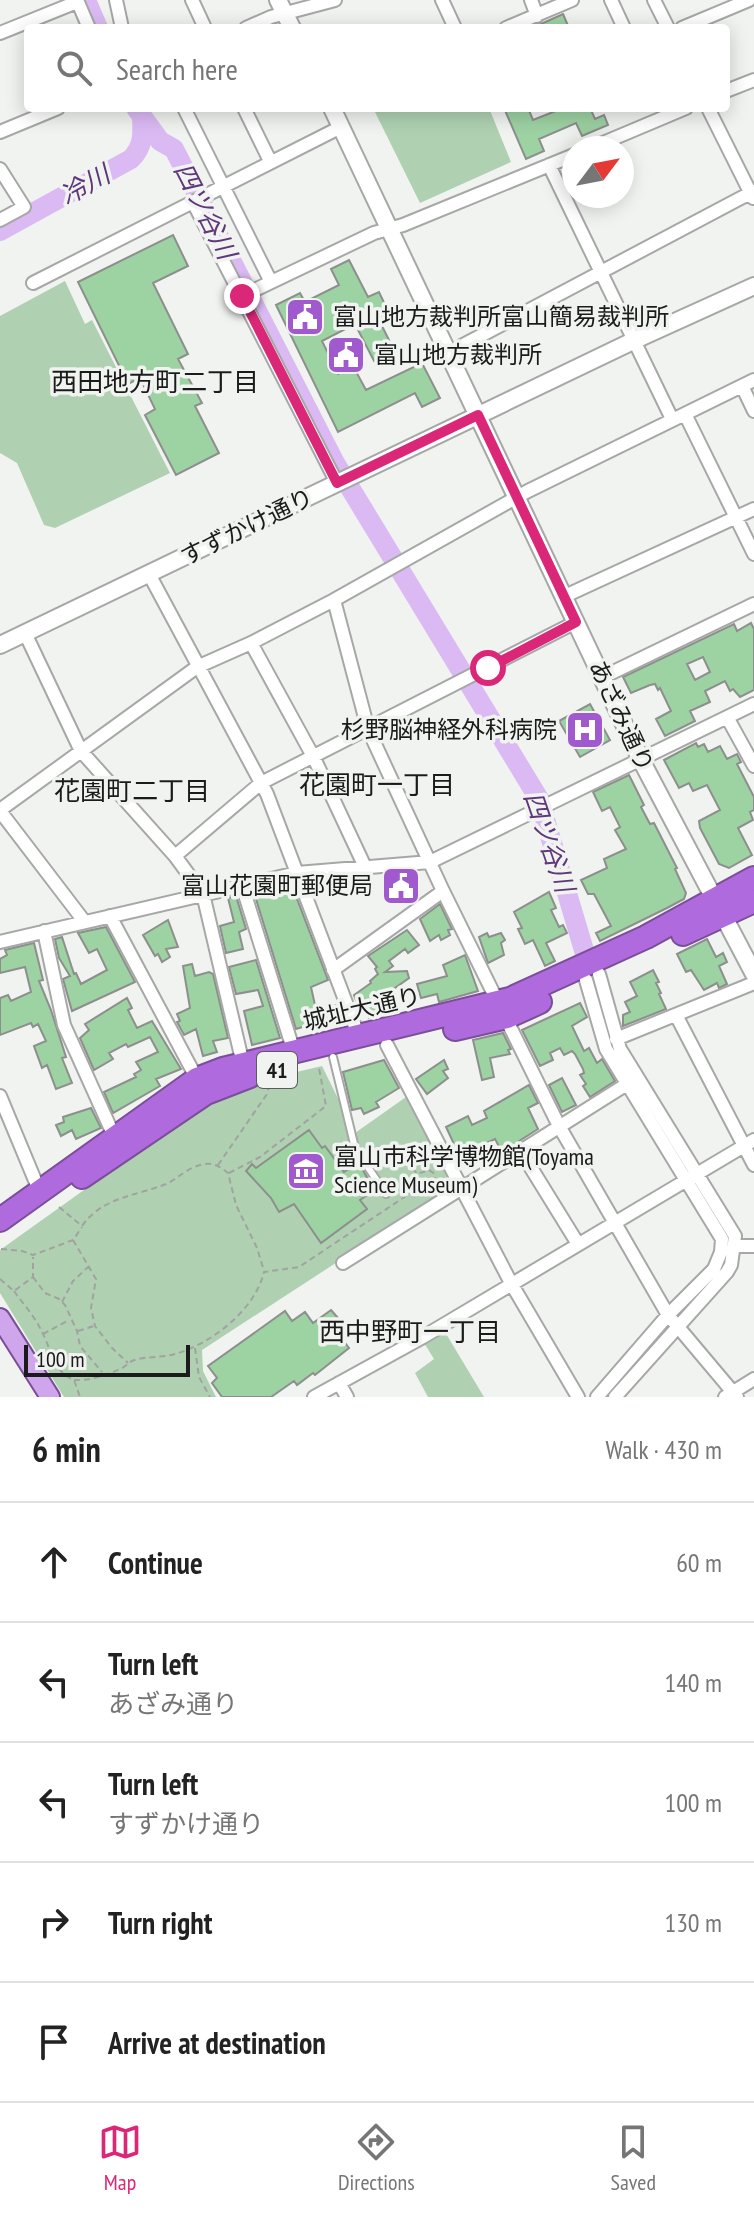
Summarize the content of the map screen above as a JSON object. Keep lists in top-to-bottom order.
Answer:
{
  "streets": {
    "highway": ["城址大通り", "41"],
    "street": ["すずかけ通り", "あざみ通り"]
  },
  "crossings": [
    ["すずかけ通り", "あざみ通り"],
    ["あざみ通り", "城址大通り"]
  ],
  "districts": [
    "西田地方町二丁目",
    "花園町一丁目",
    "花園町二丁目",
    "西中野町一丁目"
  ],
  "water": ["冷川", "四ツ谷川"],
  "places": {
    "public building": ["富山地方裁判所富山簡易裁判所", "富山地方裁判所", "富山花園町郵便局"],
    "hospital": ["杉野脳神経外科病院"],
    "museum": ["富山市科学博物館(Toyama Science Museum)"]
  },
  "scale_bar": "100 m",
  "north": "top right",
  "page": {
    "search": "Search here",
    "scale": "100 m",
    "heading": ["6 min", "Walk · 430 m"],
    "list": [
      ["Continue", "60 m"],
      ["Turn left", "あざみ通り", "140 m"],
      ["Turn left", "すずかけ通り", "100 m"],
      ["Turn right", "130 m"],
      "Arrive at destination"
    ],
    "nav": ["Map", "Directions", "Saved"]
  }
}
